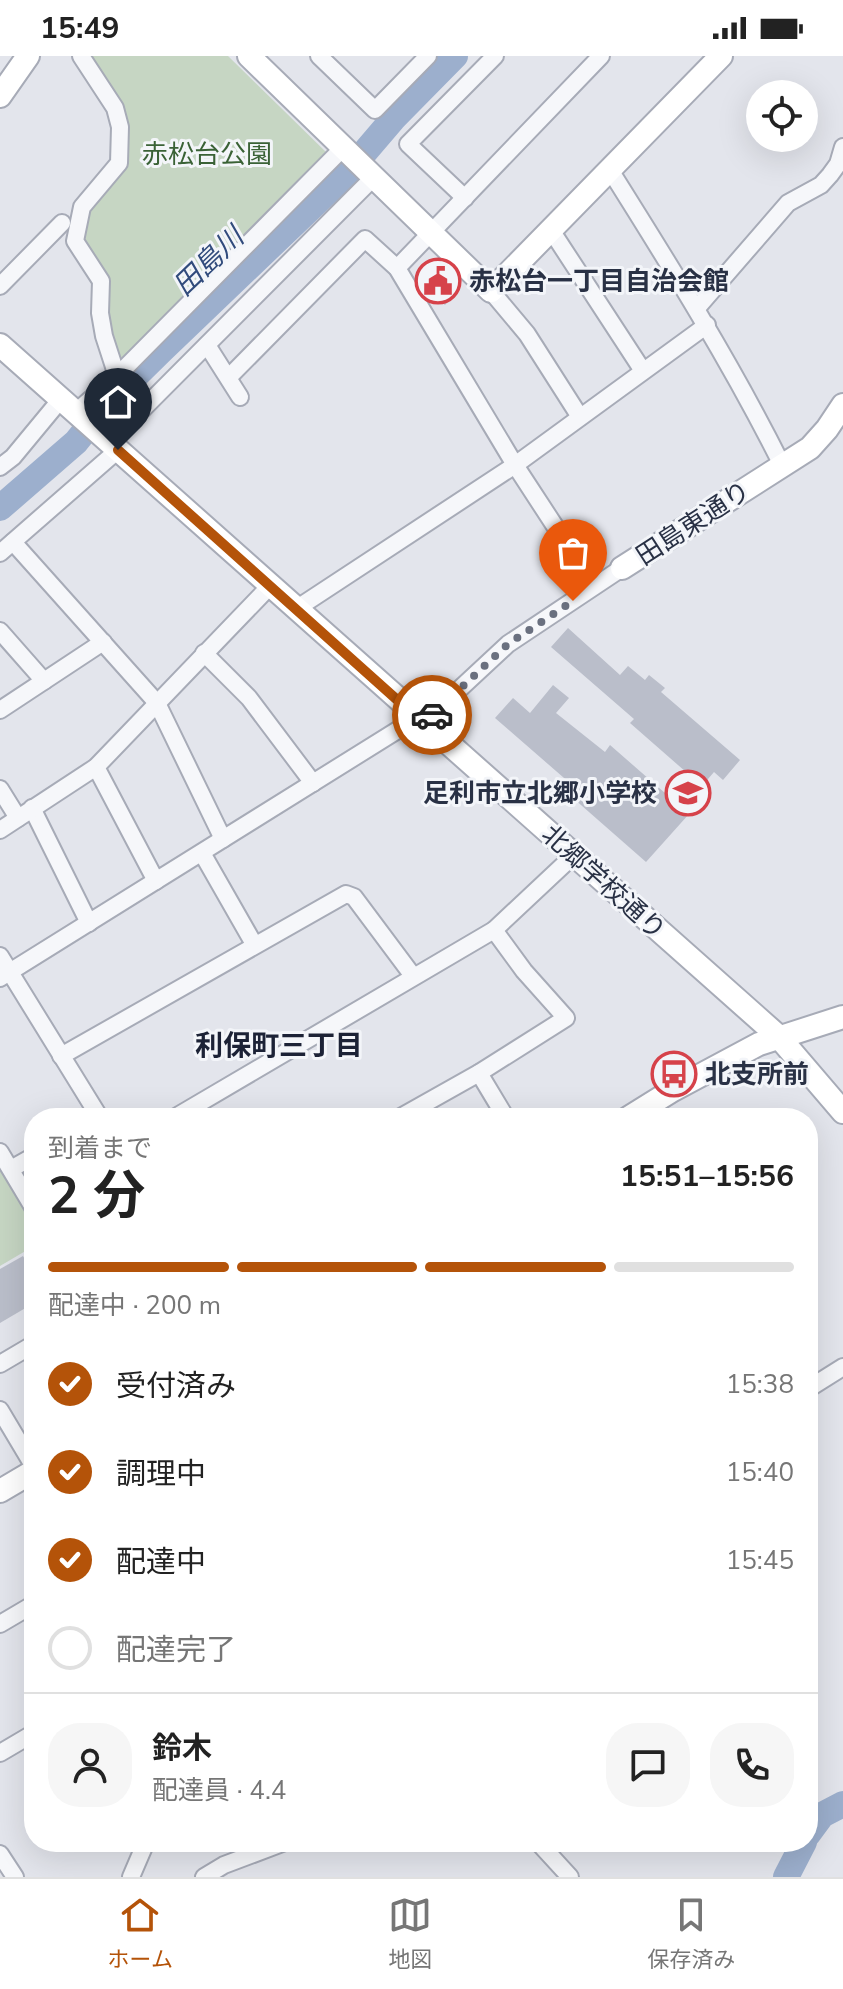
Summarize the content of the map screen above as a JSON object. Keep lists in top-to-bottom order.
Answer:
{
  "streets": {
    "street": ["田島東通り", "北郷学校通り"]
  },
  "crossings": [
    ["田島東通り", "北郷学校通り"]
  ],
  "districts": ["利保町三丁目"],
  "water": ["田島川"],
  "parks": ["赤松台公園"],
  "places": {
    "public building": ["赤松台一丁目自治会館"],
    "school or university": ["足利市立北郷小学校"],
    "bus stop": ["北支所前"]
  },
  "page": {
    "status": "15:49",
    "heading": ["2 分", "到着まで", "15:51–15:56"],
    "panel": ["鈴木", "配達員 · 4.4"],
    "bar": "配達中 · 200 m",
    "list": [
      ["受付済み", "15:38"],
      ["調理中", "15:40"],
      ["配達中", "15:45"],
      "配達完了"
    ],
    "tabs": ["ホーム", "地図", "保存済み"]
  }
}
